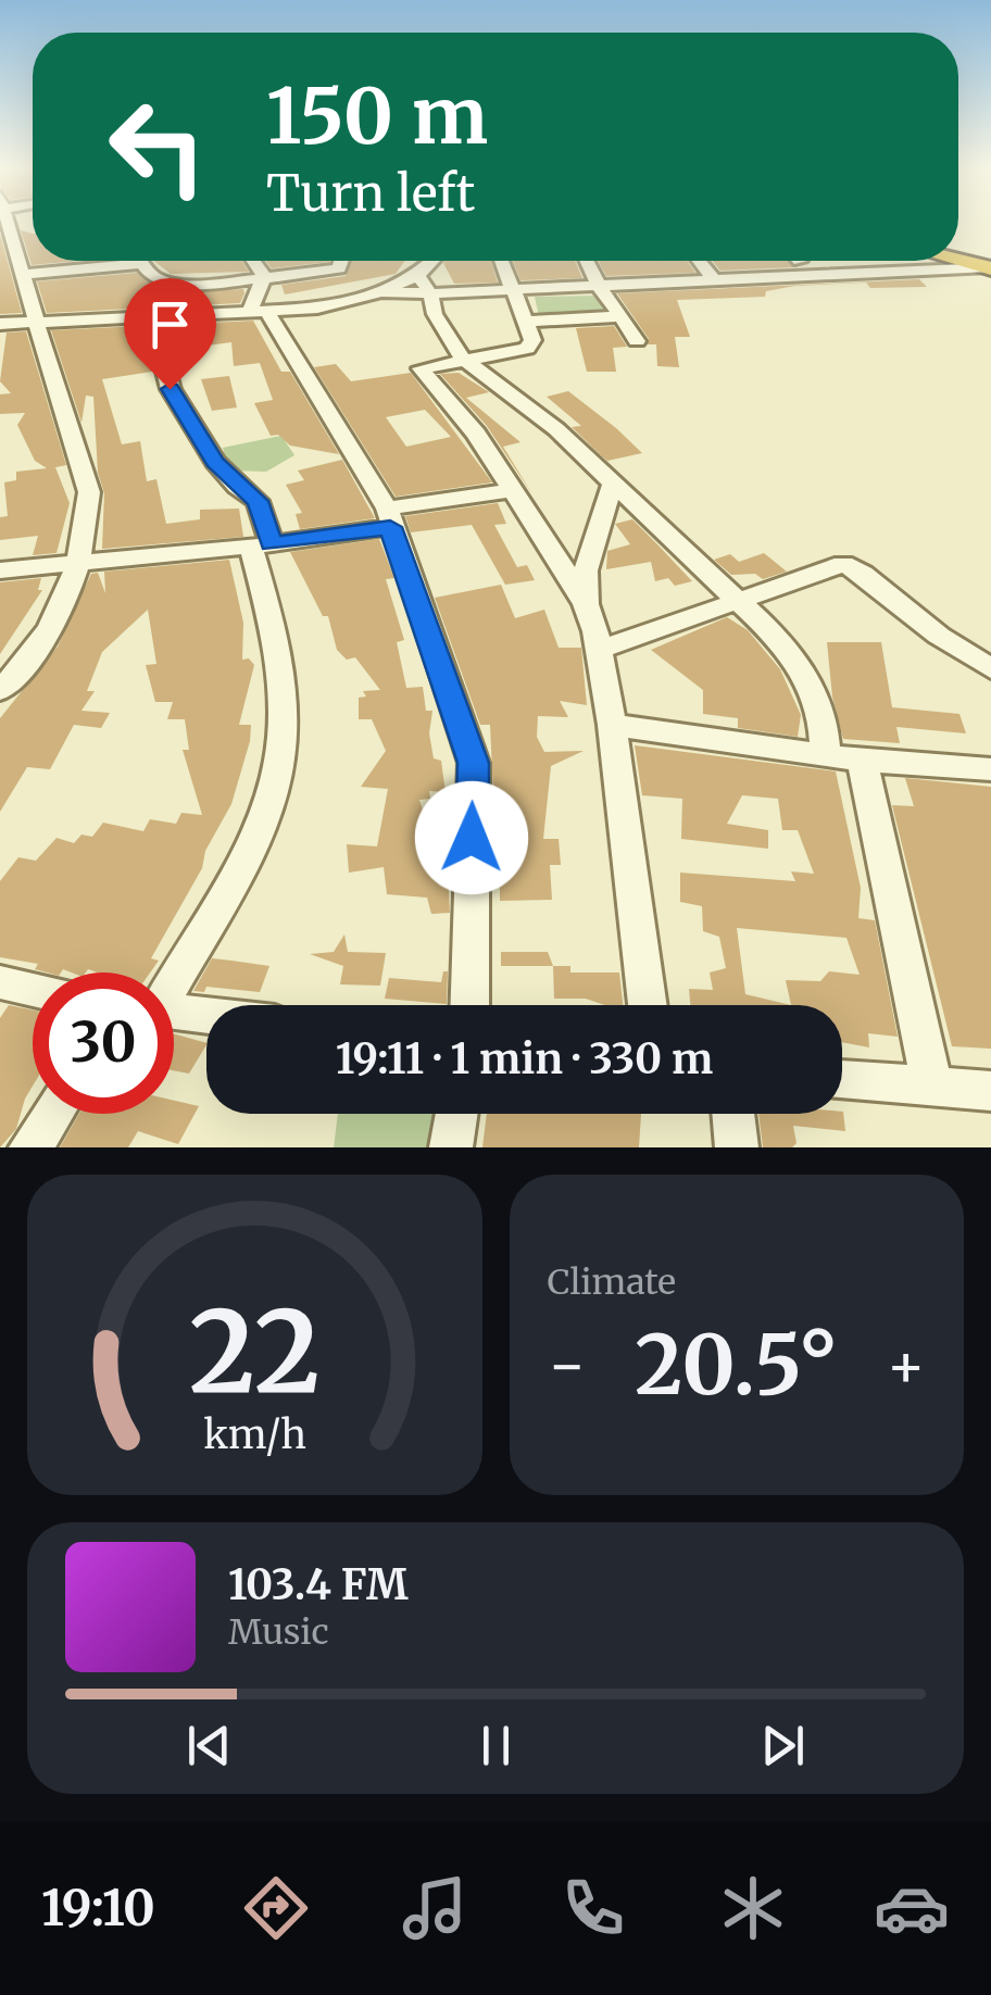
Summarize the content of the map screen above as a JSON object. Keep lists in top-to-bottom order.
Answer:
{
  "page": {
    "turn": ["150 m", "Turn left"],
    "limit": "30",
    "trip": "19:11 · 1 min · 330 m",
    "tile": "Climate",
    "heat": ["−", "20.5°", "+"],
    "song": ["103.4 FM", "Music"],
    "tabs": "19:10",
    "gauge": ["22", "km/h"]
  }
}
